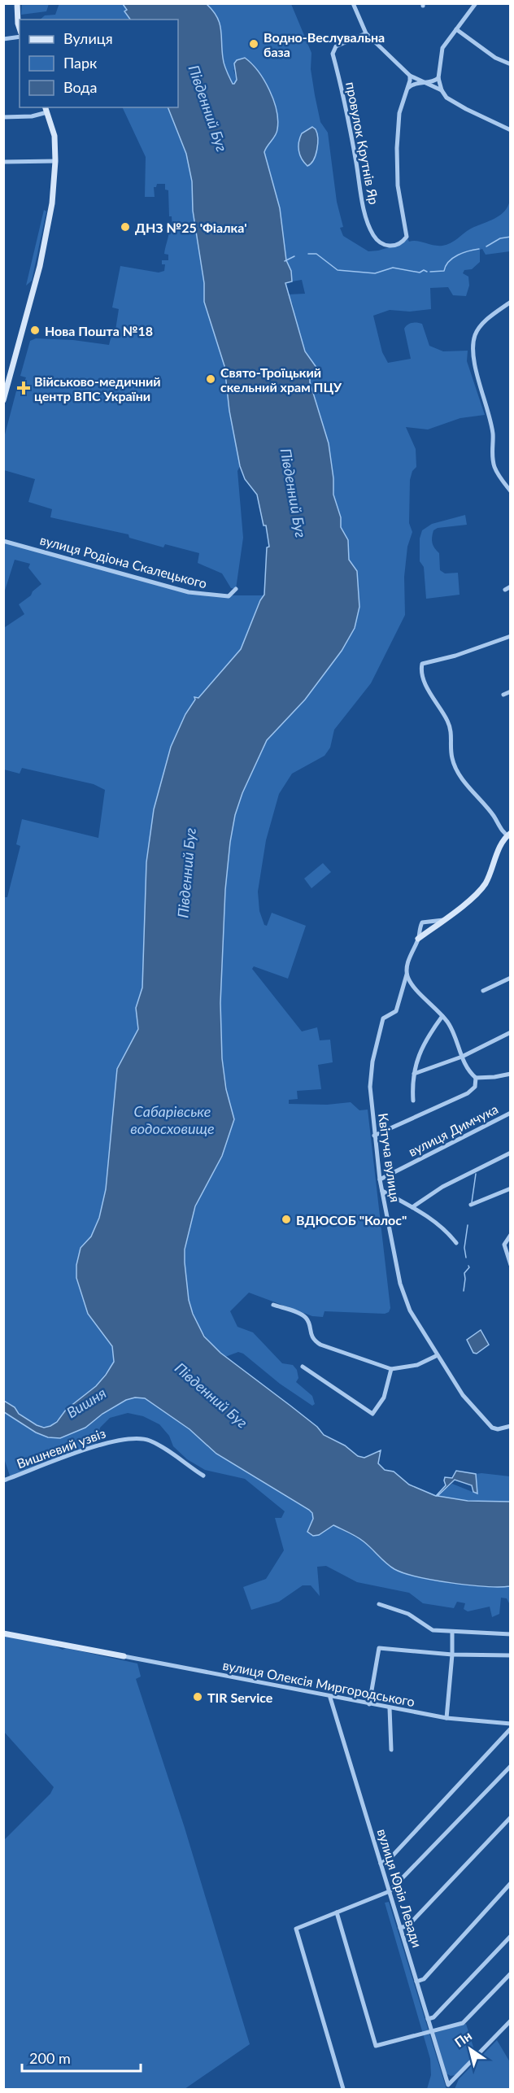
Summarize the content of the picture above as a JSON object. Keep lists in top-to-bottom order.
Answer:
{
  "streets": {
    "street": [
      "провулок Крутнів Яр",
      "вулиця Родіона Скалецького",
      "вулиця Димчука",
      "Квітуча вулиця",
      "Вишневий узвіз",
      "вулиця Олексія Миргородського",
      "вулиця Юрія Левади"
    ]
  },
  "crossings": [
    ["вулиця Димчука", "Квітуча вулиця"],
    ["вулиця Олексія Миргородського", "вулиця Юрія Левади"]
  ],
  "water": ["Південний Буг", "Сабарівське водосховище", "Вишня"],
  "places": {
    "other": [
      "Водно-Веслувальна база",
      "ДНЗ №25 'Фіалка'",
      "Нова Пошта №18",
      "Свято-Троїцький скельний храм ПЦУ",
      "ВДЮСОБ \"Колос\"",
      "TIR Service"
    ],
    "health": ["Військово-медичний центр ВПС України"]
  },
  "legend": ["Вулиця", "Парк", "Вода"],
  "scale_bar": "200 m",
  "north": "top left"
}
